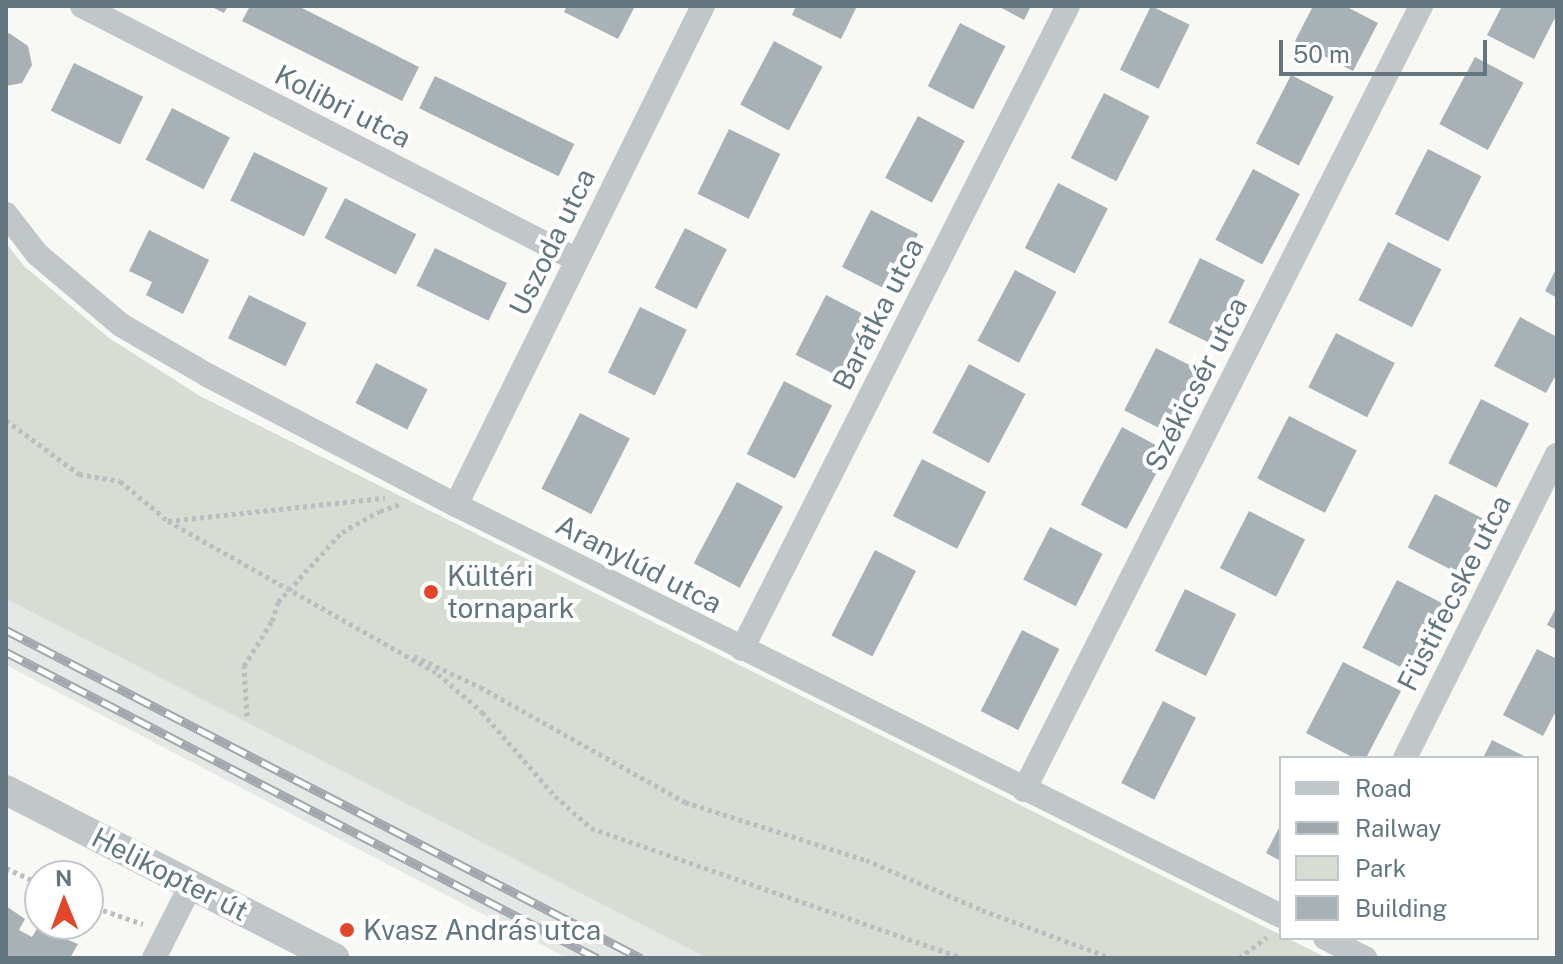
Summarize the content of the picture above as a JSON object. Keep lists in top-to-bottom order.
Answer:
{
  "streets": {
    "street": [
      "Kolibri utca",
      "Uszoda utca",
      "Barátka utca",
      "Székicsér utca",
      "Aranylúd utca",
      "Füstifecske utca",
      "Helikopter út"
    ]
  },
  "crossings": [
    ["Kolibri utca", "Uszoda utca"],
    ["Uszoda utca", "Aranylúd utca"],
    ["Barátka utca", "Aranylúd utca"],
    ["Székicsér utca", "Aranylúd utca"]
  ],
  "places": ["Kültéri tornapark", "Kvasz András utca"],
  "legend": [
    "Road",
    "Railway",
    "Park",
    "Building"
  ],
  "scale_bar": "50 m",
  "north": "top"
}
